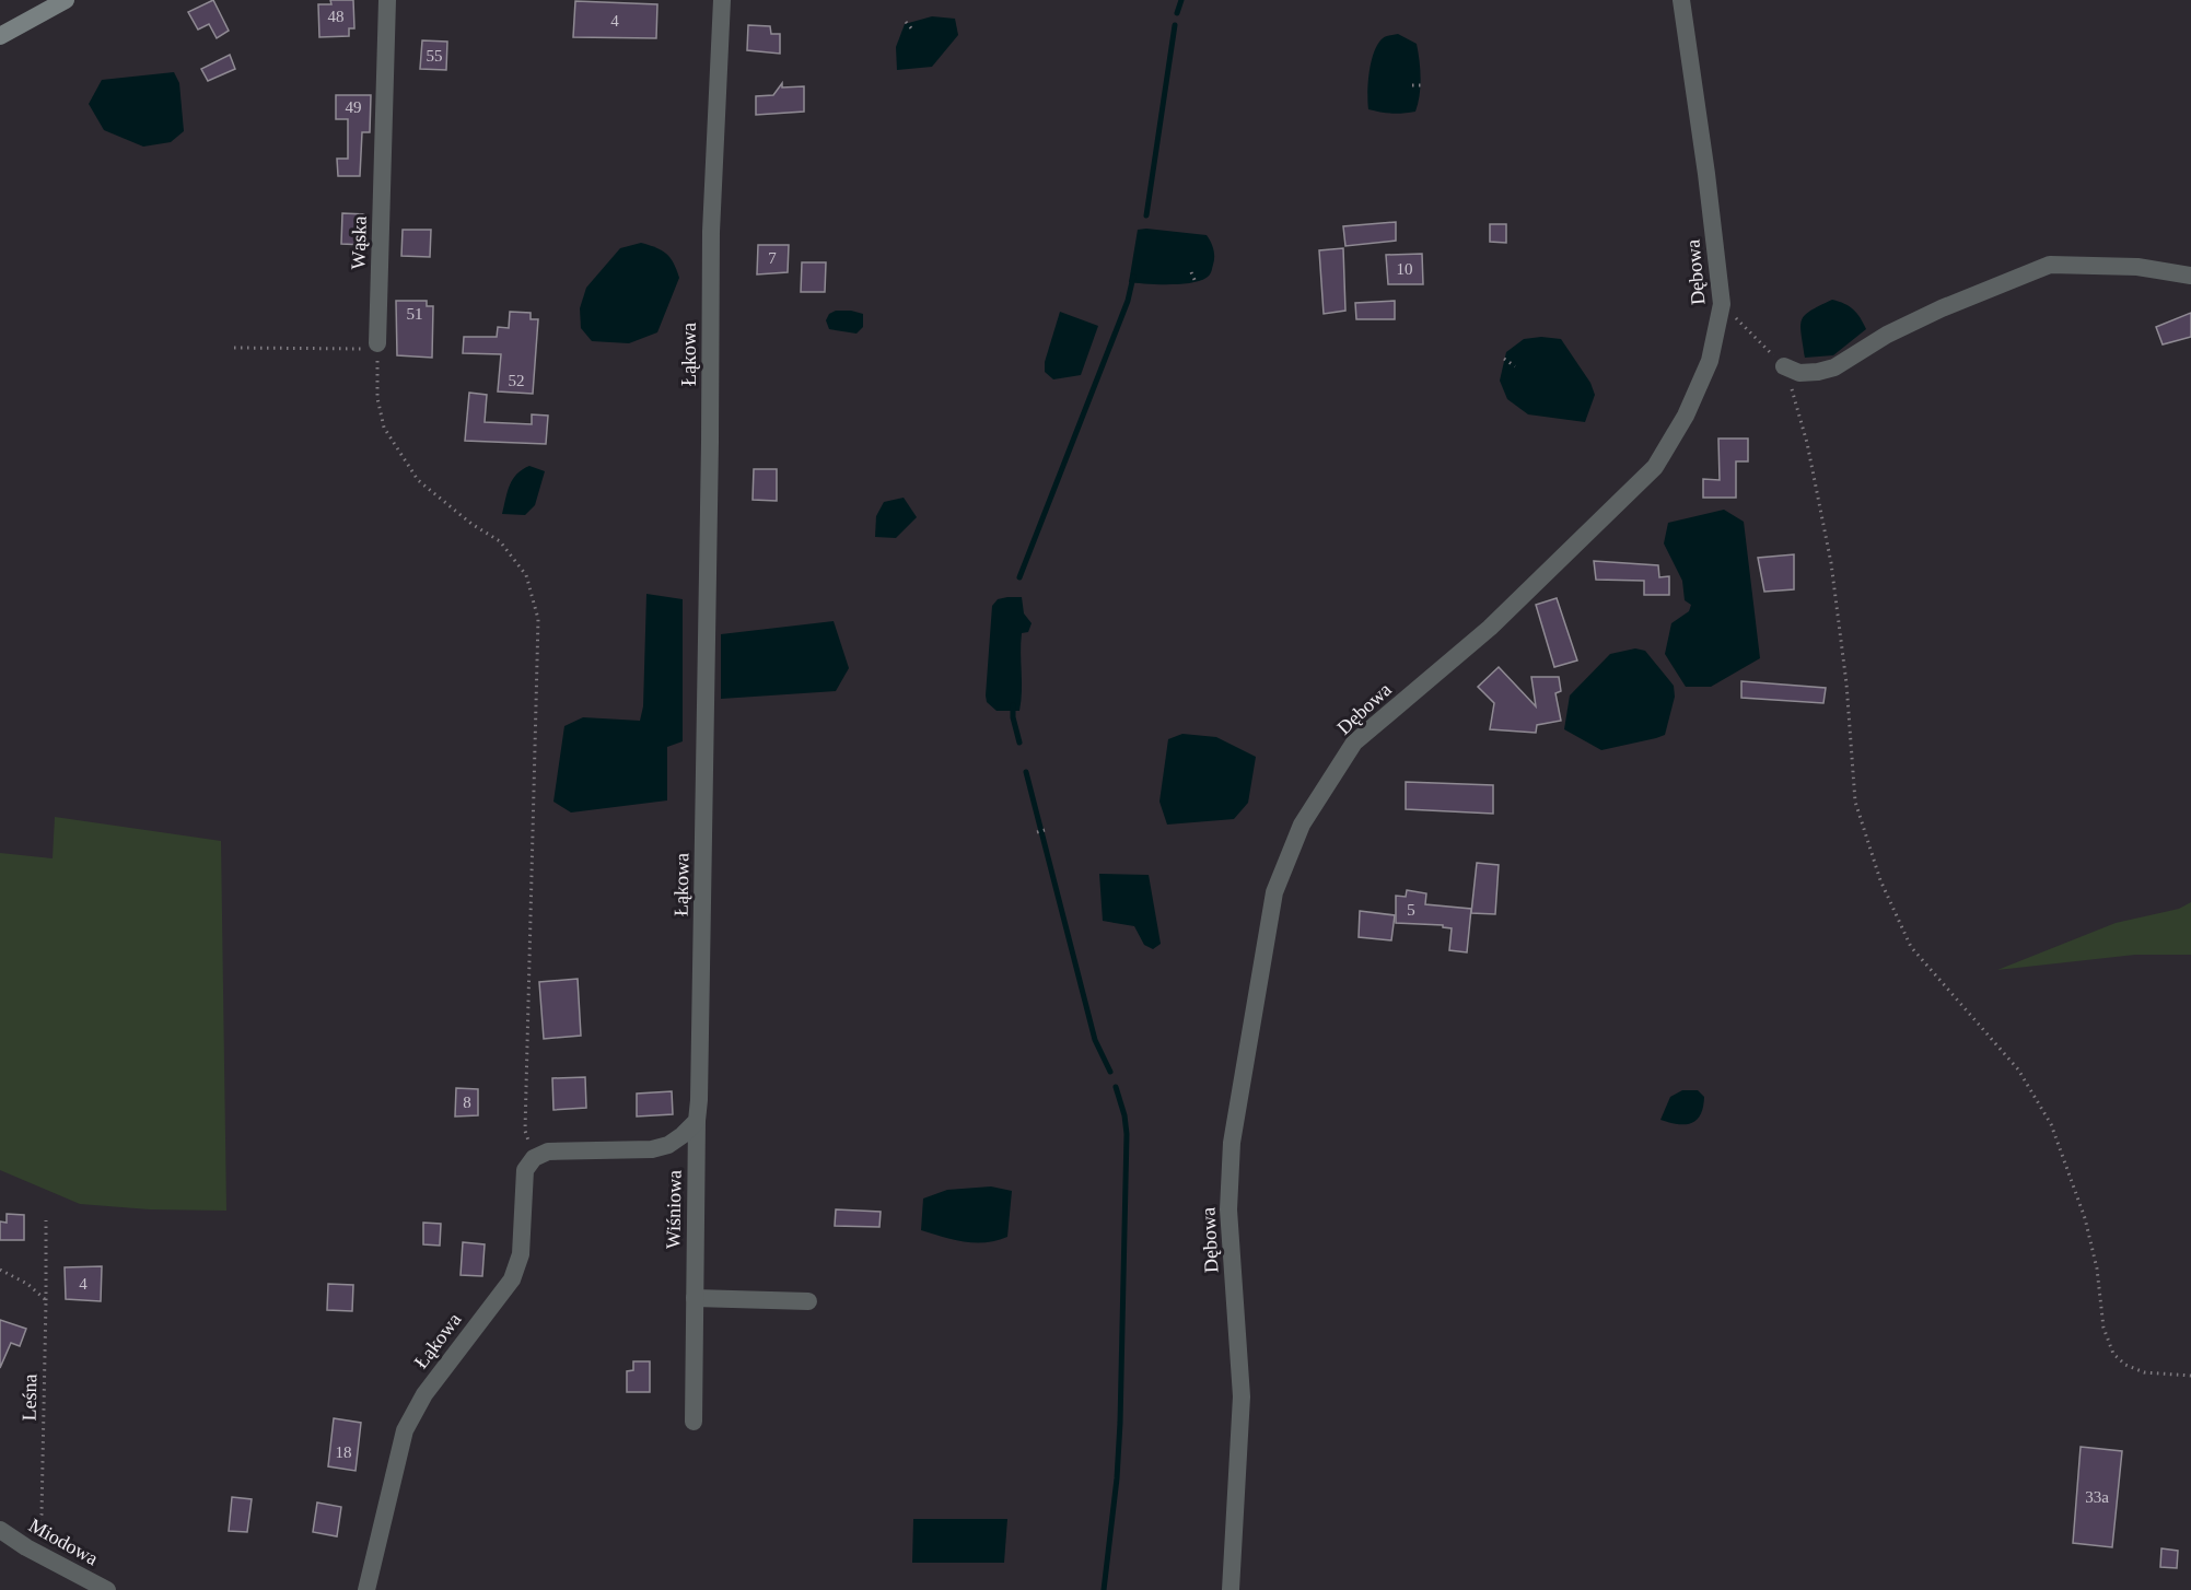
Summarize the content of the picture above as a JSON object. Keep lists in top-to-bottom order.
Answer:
{
  "streets": {
    "street": [
      "Wąska",
      "Dębowa",
      "Łąkowa",
      "Wiśniowa",
      "Miodowa"
    ],
    "path": ["Leśna"]
  },
  "crossings": [
    ["Łąkowa", "Wiśniowa"],
    ["Leśna", "Miodowa"]
  ],
  "house_numbers": [
    "48",
    "4",
    "55",
    "49",
    "7",
    "10",
    "51",
    "52",
    "5",
    "8",
    "4",
    "18",
    "33a"
  ]
}
